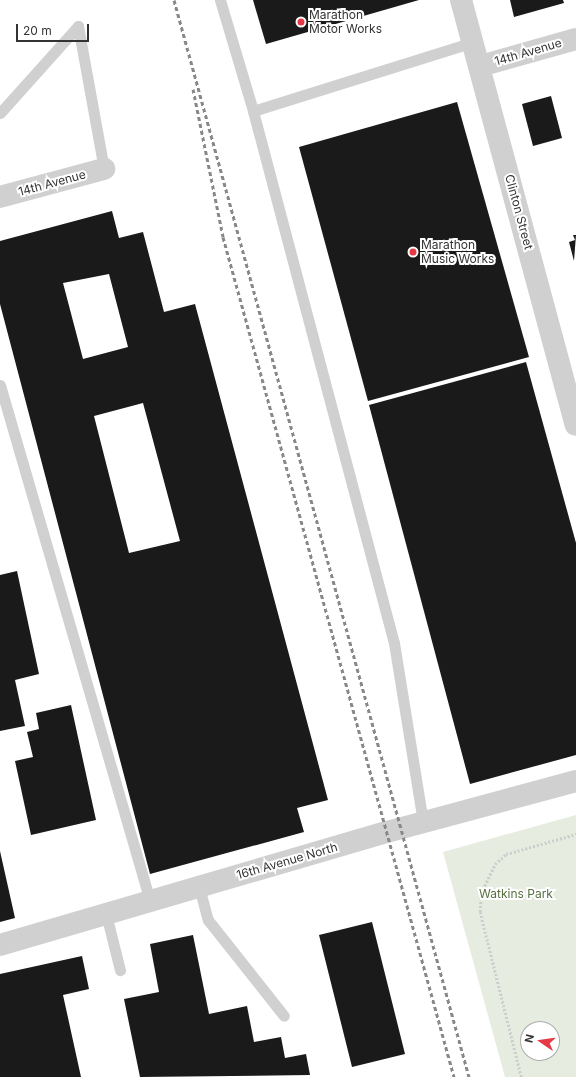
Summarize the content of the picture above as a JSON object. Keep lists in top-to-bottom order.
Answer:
{
  "streets": {
    "street": ["14th Avenue", "Clinton Street", "16th Avenue North"]
  },
  "crossings": [
    ["14th Avenue", "Clinton Street"]
  ],
  "parks": ["Watkins Park"],
  "places": ["Marathon Motor Works", "Marathon Music Works"],
  "scale_bar": "20 m",
  "north": "left"
}
